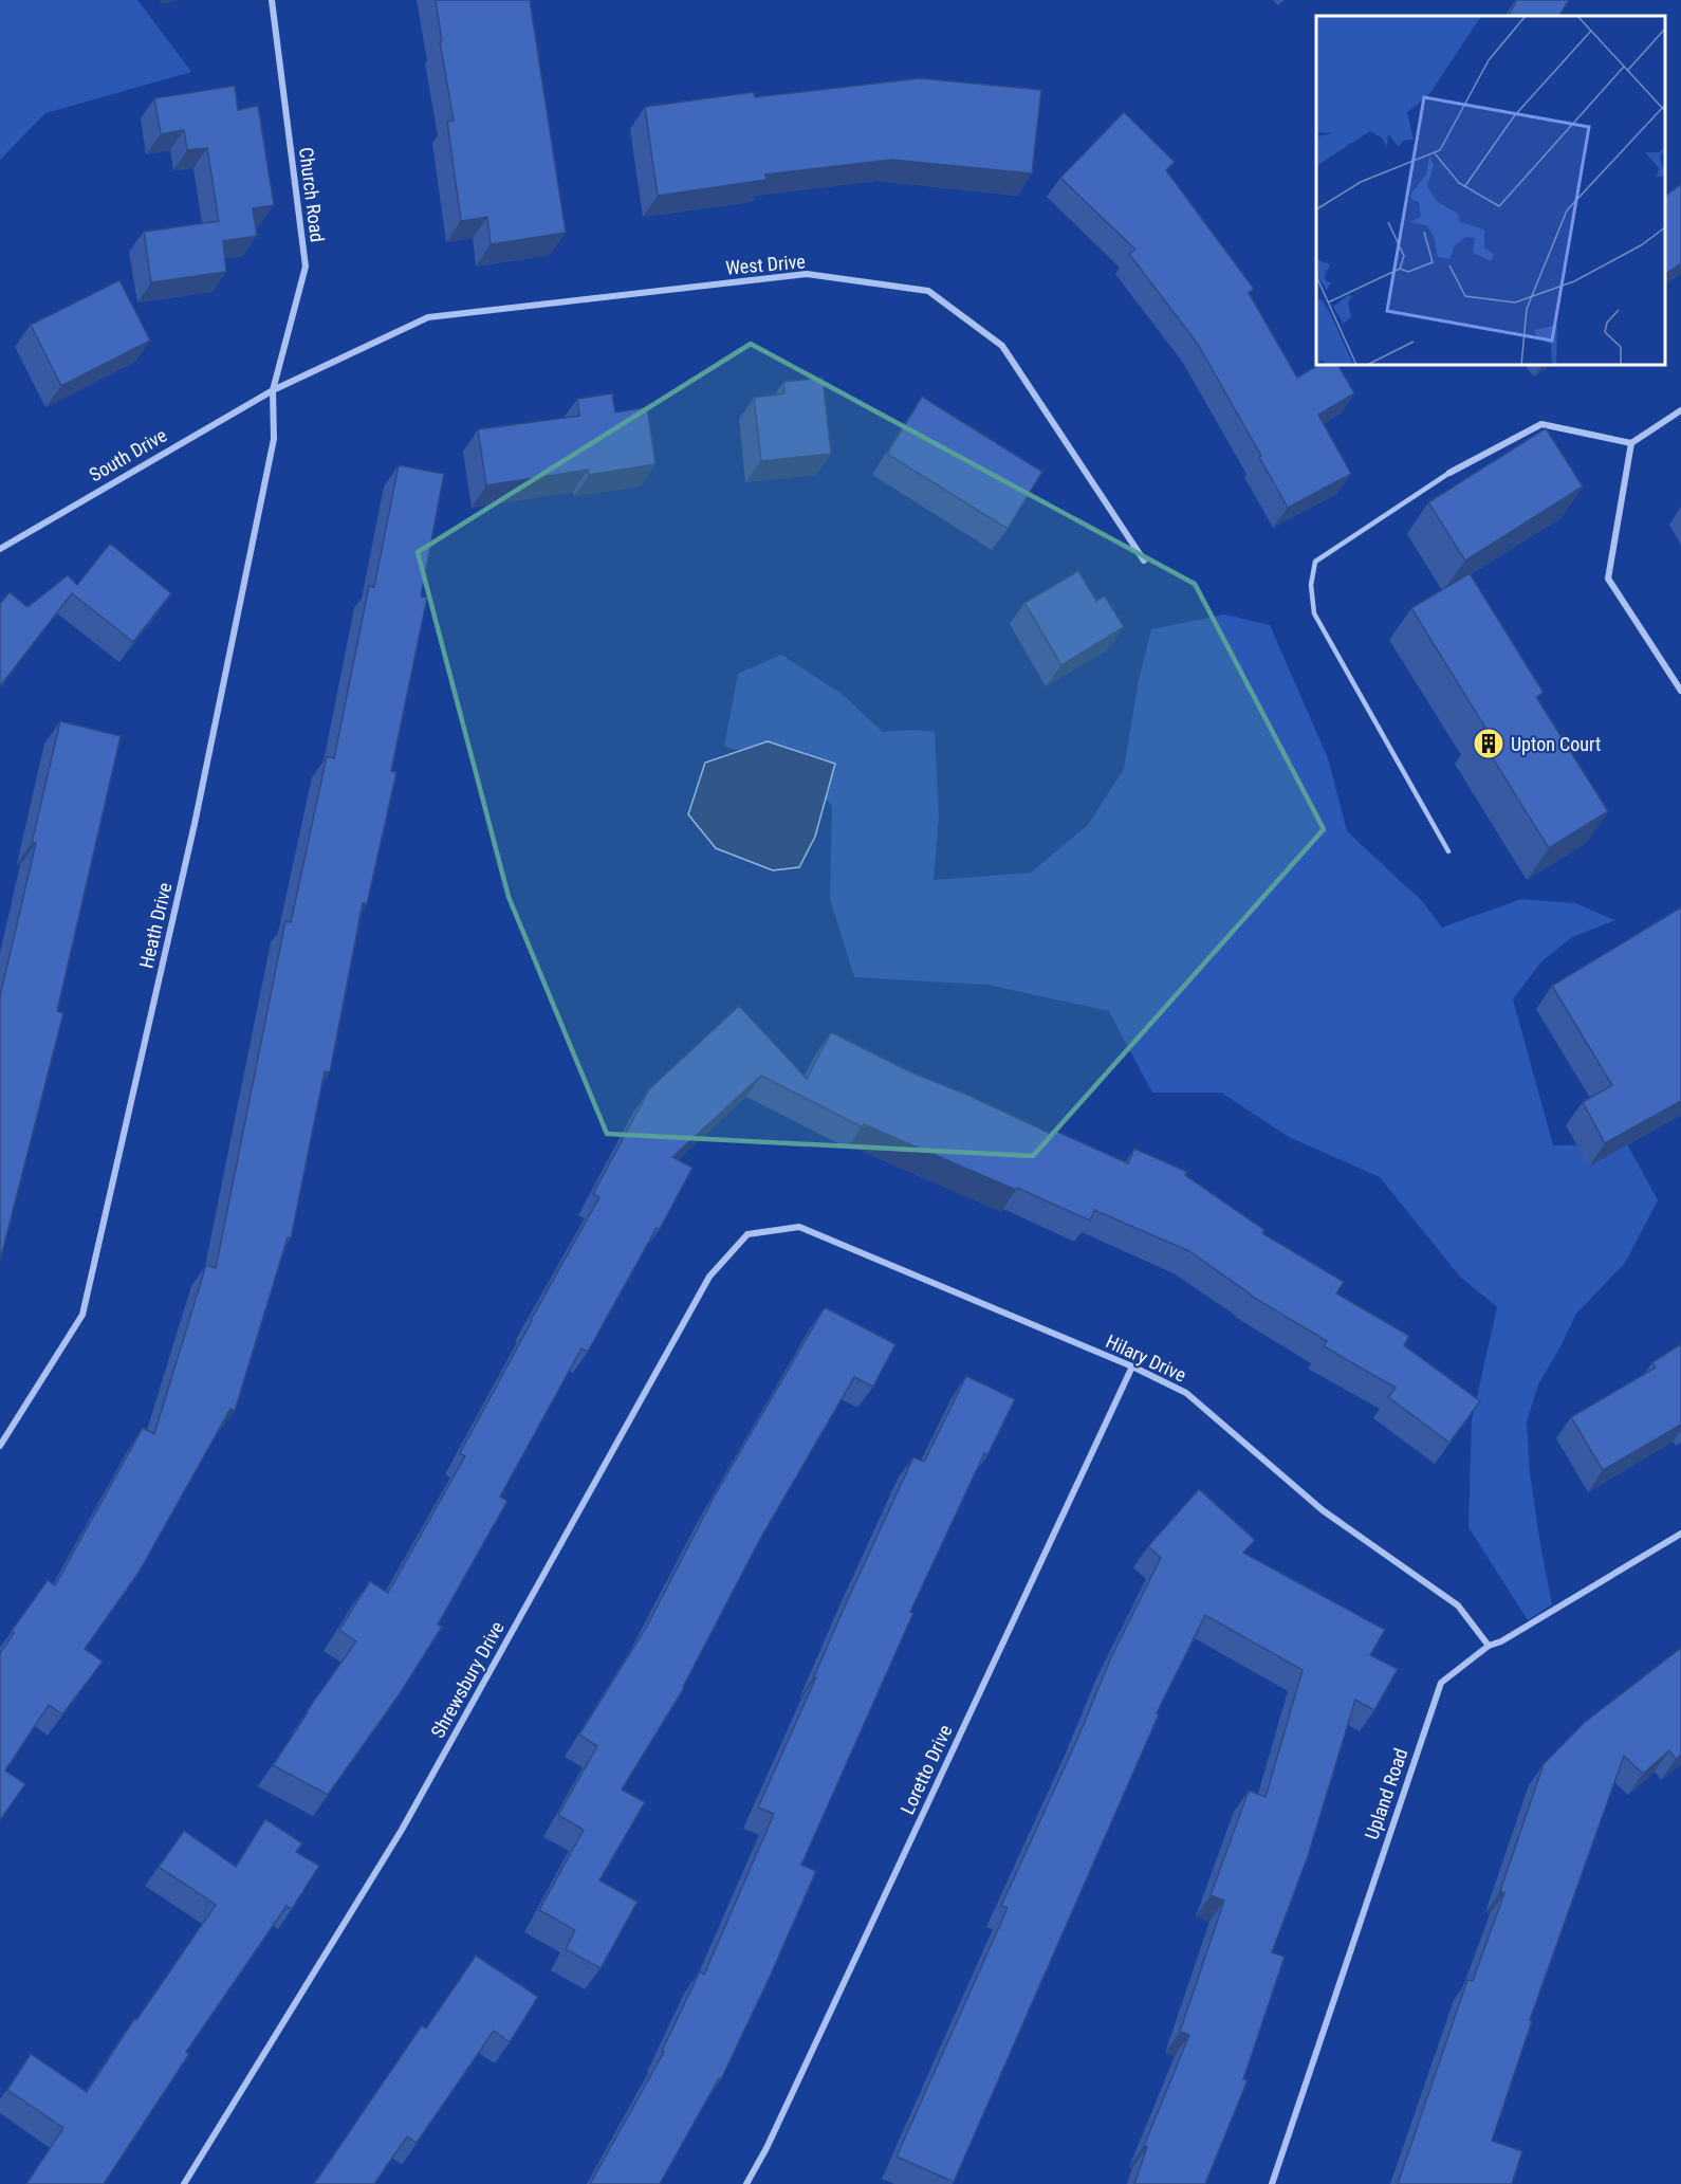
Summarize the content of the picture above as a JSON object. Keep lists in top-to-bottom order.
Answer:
{
  "streets": {
    "street": [
      "Church Road",
      "West Drive",
      "South Drive",
      "Heath Drive",
      "Hilary Drive",
      "Shrewsbury Drive",
      "Loretto Drive",
      "Upland Road"
    ]
  },
  "crossings": [
    ["Church Road", "West Drive"],
    ["Church Road", "South Drive"],
    ["Church Road", "Heath Drive"],
    ["West Drive", "South Drive"],
    ["West Drive", "Heath Drive"],
    ["South Drive", "Heath Drive"],
    ["Hilary Drive", "Shrewsbury Drive"],
    ["Hilary Drive", "Loretto Drive"],
    ["Hilary Drive", "Upland Road"]
  ],
  "places": {
    "building": ["Upton Court"]
  }
}
